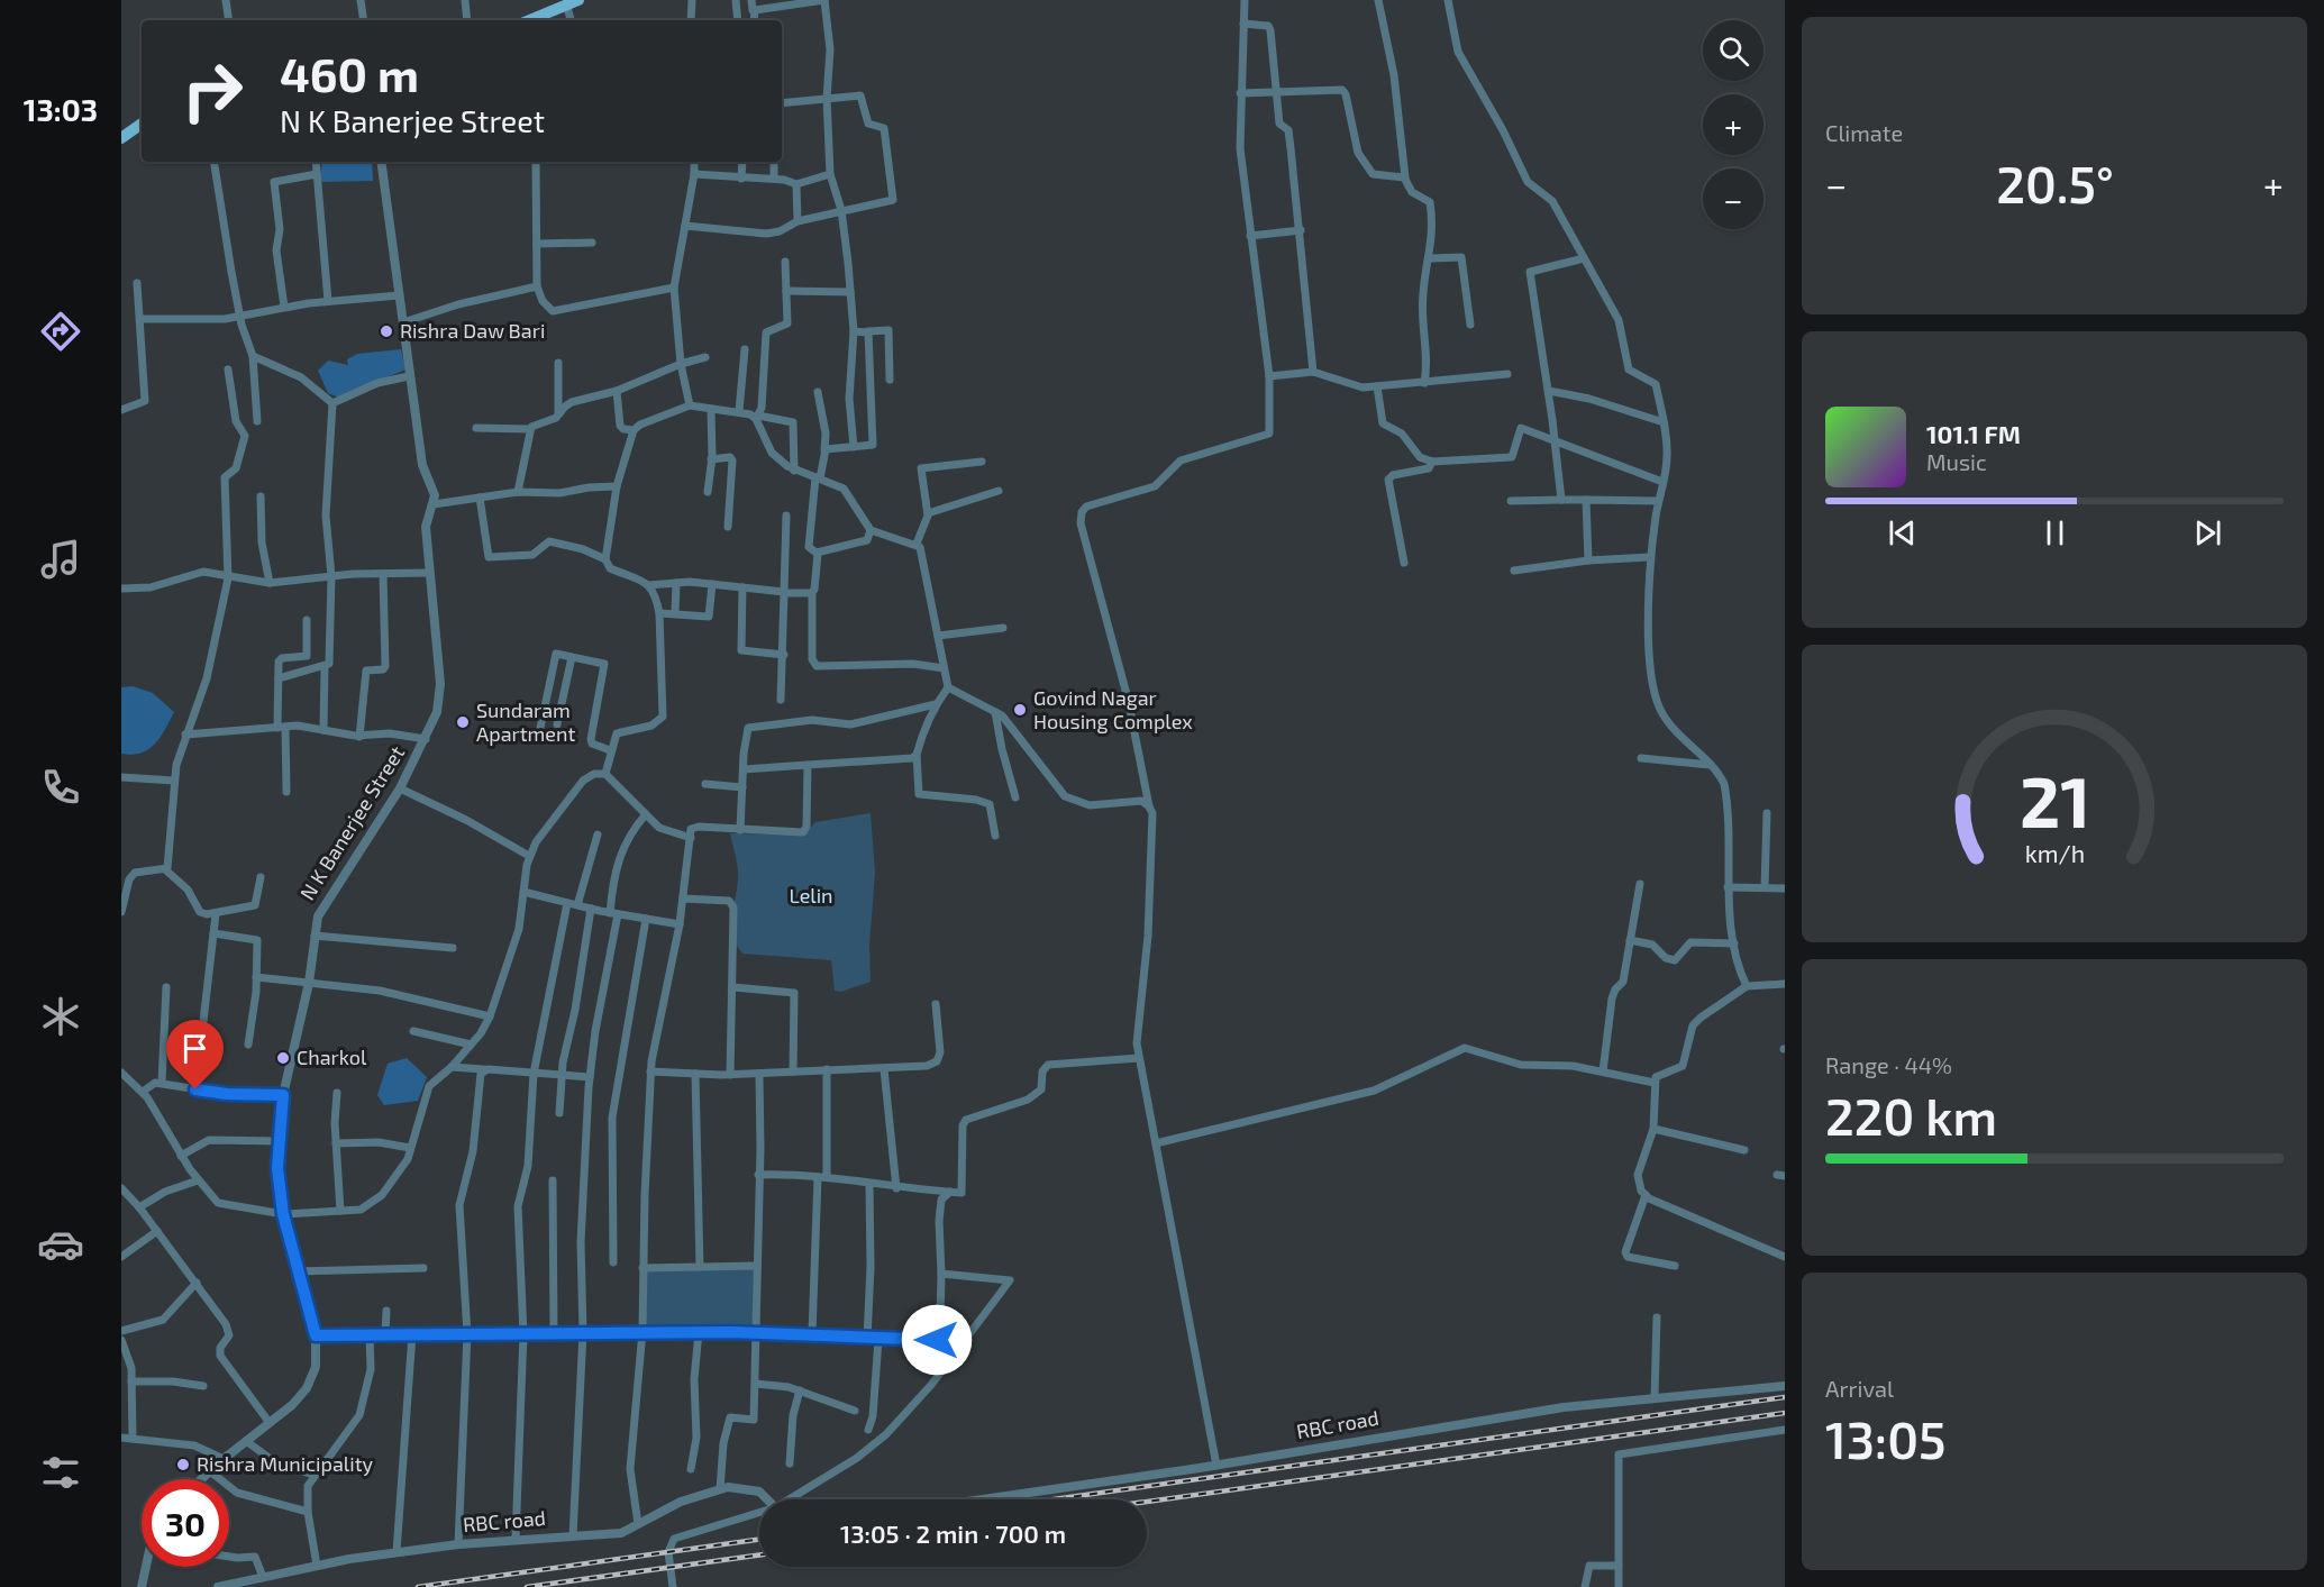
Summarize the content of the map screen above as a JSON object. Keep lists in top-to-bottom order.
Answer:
{
  "streets": {
    "street": ["N K Banerjee Street", "RBC road"]
  },
  "parks": ["Lelin"],
  "places": [
    "Rishra Daw Bari",
    "Govind Nagar Housing Complex",
    "Sundaram Apartment",
    "Charkol",
    "Rishra Municipality"
  ],
  "page": {
    "tabs": "13:03",
    "tile": [
      "Climate",
      ["Range · 44%", "220 km"],
      ["Arrival", "13:05"]
    ],
    "map_buttons": ["+", "−"],
    "turn": ["460 m", "N K Banerjee Street"],
    "heat": ["−", "20.5°", "+"],
    "song": ["101.1 FM", "Music"],
    "limit": "30",
    "trip": "13:05 · 2 min · 700 m",
    "gauge": ["21", "km/h"]
  }
}
